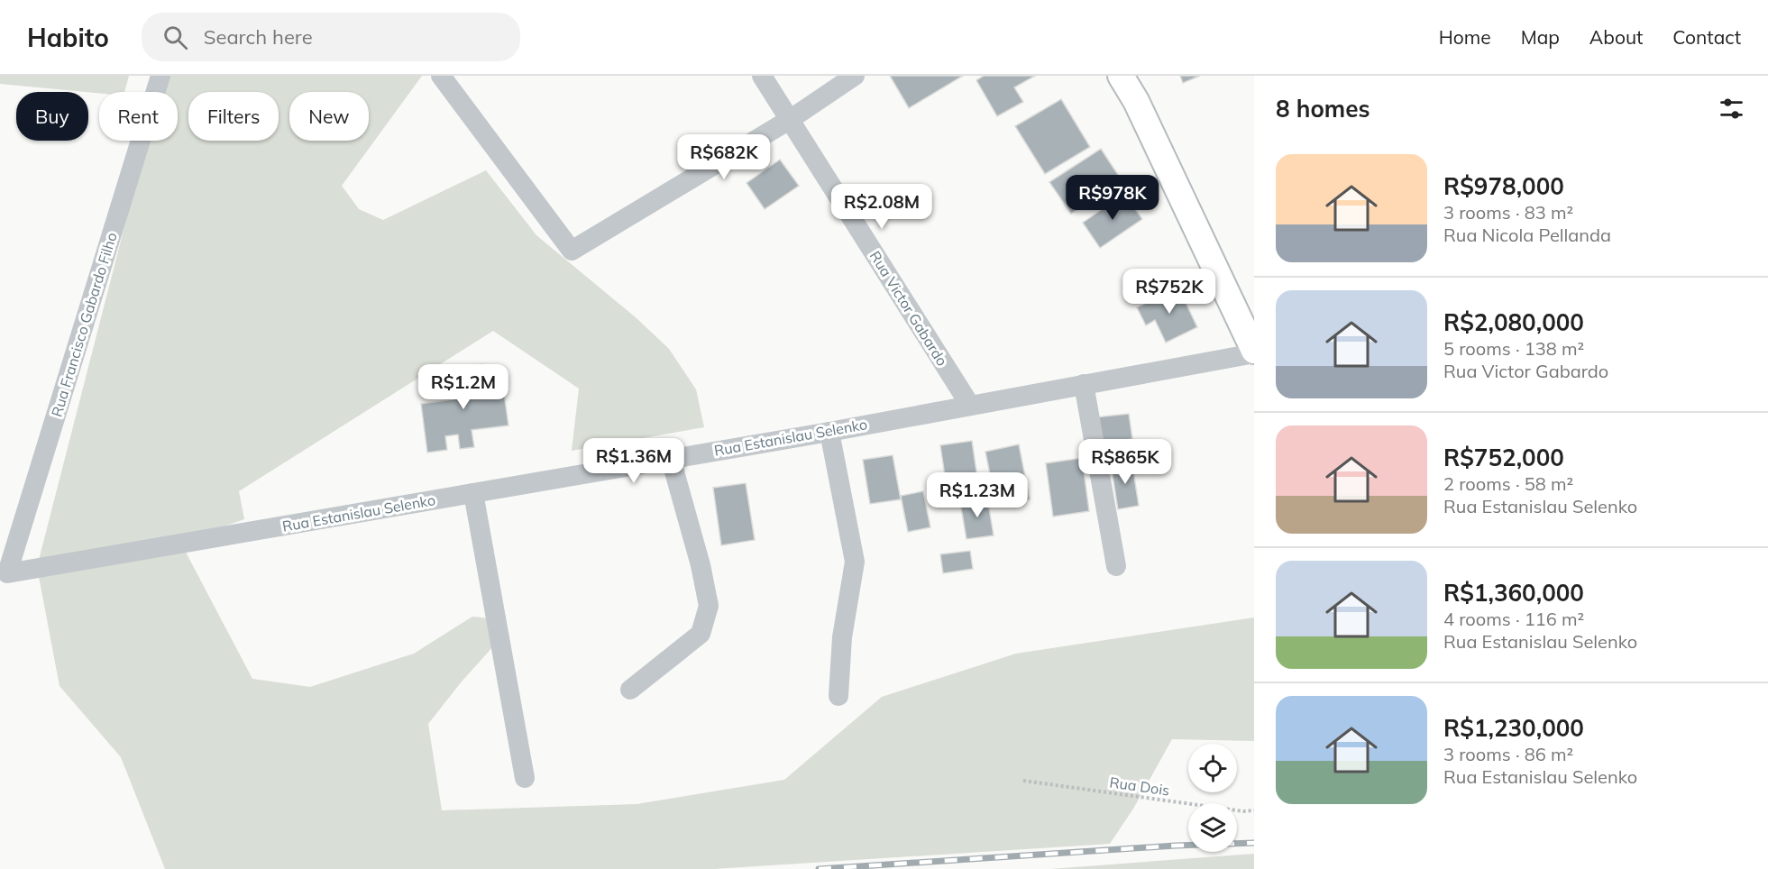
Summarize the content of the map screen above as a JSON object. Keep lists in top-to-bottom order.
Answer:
{
  "streets": {
    "street": ["Rua Victor Gabardo", "Rua Francisco Gabardo Filho", "Rua Estanislau Selenko"],
    "path": ["Rua Dois"]
  },
  "crossings": [
    ["Rua Victor Gabardo", "Rua Estanislau Selenko"],
    ["Rua Francisco Gabardo Filho", "Rua Estanislau Selenko"]
  ],
  "page": {
    "header": "Habito",
    "search": "Search here",
    "nav": [
      "Home",
      "Map",
      "About",
      "Contact"
    ],
    "heading": "8 homes",
    "chip": [
      "Buy",
      "Rent",
      "Filters",
      "New"
    ],
    "price": [
      "R$682K",
      "R$978K",
      "R$2.08M",
      "R$752K",
      "R$1.2M",
      "R$1.36M",
      "R$865K",
      "R$1.23M"
    ],
    "list": [
      {
        "name": "R$978,000",
        "note": "3 rooms · 83 m² · Rua Nicola Pellanda"
      },
      {
        "name": "R$2,080,000",
        "note": "5 rooms · 138 m² · Rua Victor Gabardo"
      },
      {
        "name": "R$752,000",
        "note": "2 rooms · 58 m² · Rua Estanislau Selenko"
      },
      {
        "name": "R$1,360,000",
        "note": "4 rooms · 116 m² · Rua Estanislau Selenko"
      },
      {
        "name": "R$1,230,000",
        "note": "3 rooms · 86 m² · Rua Estanislau Selenko"
      }
    ]
  }
}
